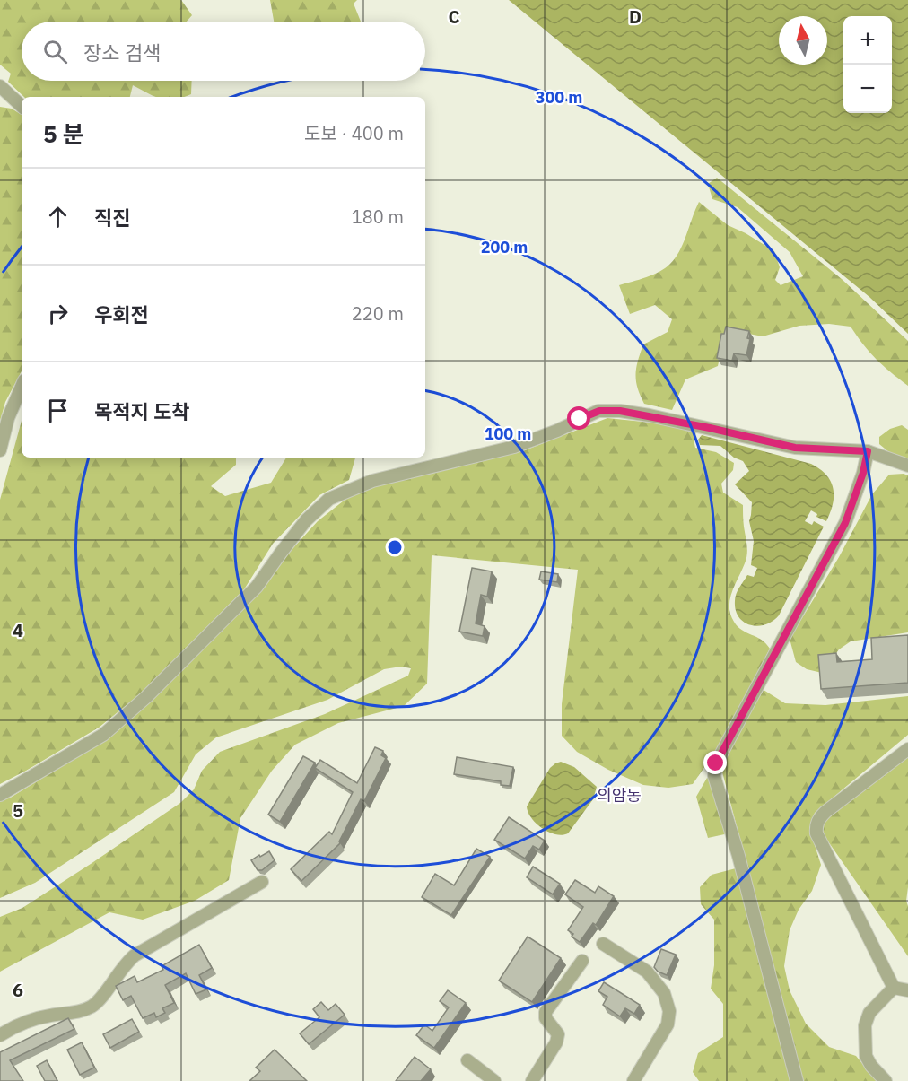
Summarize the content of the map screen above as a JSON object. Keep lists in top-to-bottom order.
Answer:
{
  "districts": ["의암동"],
  "north": "top",
  "page": {
    "map_buttons": ["+", "−"],
    "search": "장소 검색",
    "heading": ["5 분", "도보 · 400 m"],
    "list": [
      ["직진", "180 m"],
      ["우회전", "220 m"],
      "목적지 도착"
    ]
  },
  "grid": {
    "columns": ["C", "D"],
    "rows": ["4", "5", "6"]
  },
  "rings": ["300 m", "200 m", "100 m"]
}
